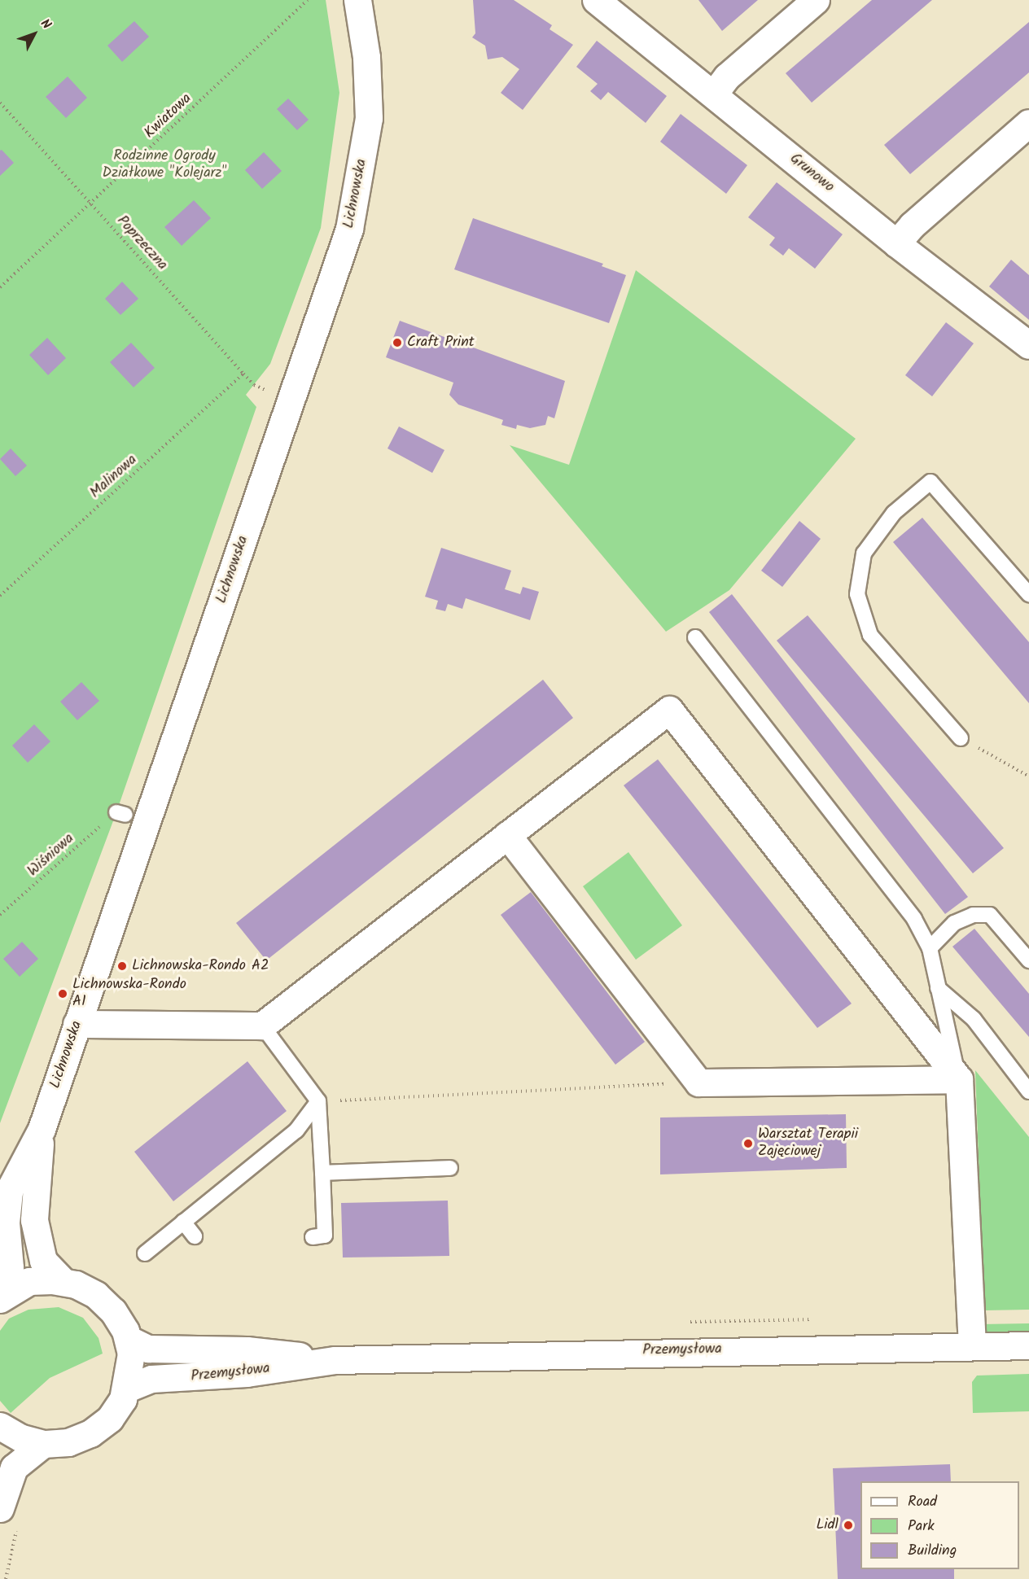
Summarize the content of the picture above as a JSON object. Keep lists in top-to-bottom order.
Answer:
{
  "streets": {
    "street": ["Grunowo", "Lichnowska", "Przemysłowa"],
    "path": [
      "Kwiatowa",
      "Poprzeczna",
      "Malinowa",
      "Wiśniowa"
    ]
  },
  "crossings": [
    ["Kwiatowa", "Poprzeczna"],
    ["Poprzeczna", "Malinowa"]
  ],
  "parks": ["Rodzinne Ogrody Działkowe \"Kolejarz\""],
  "places": [
    "Craft Print",
    "Lichnowska-Rondo A2",
    "Lichnowska-Rondo A1",
    "Warsztat Terapii Zajęciowej",
    "Lidl"
  ],
  "legend": ["Road", "Park", "Building"],
  "north": "top right"
}
